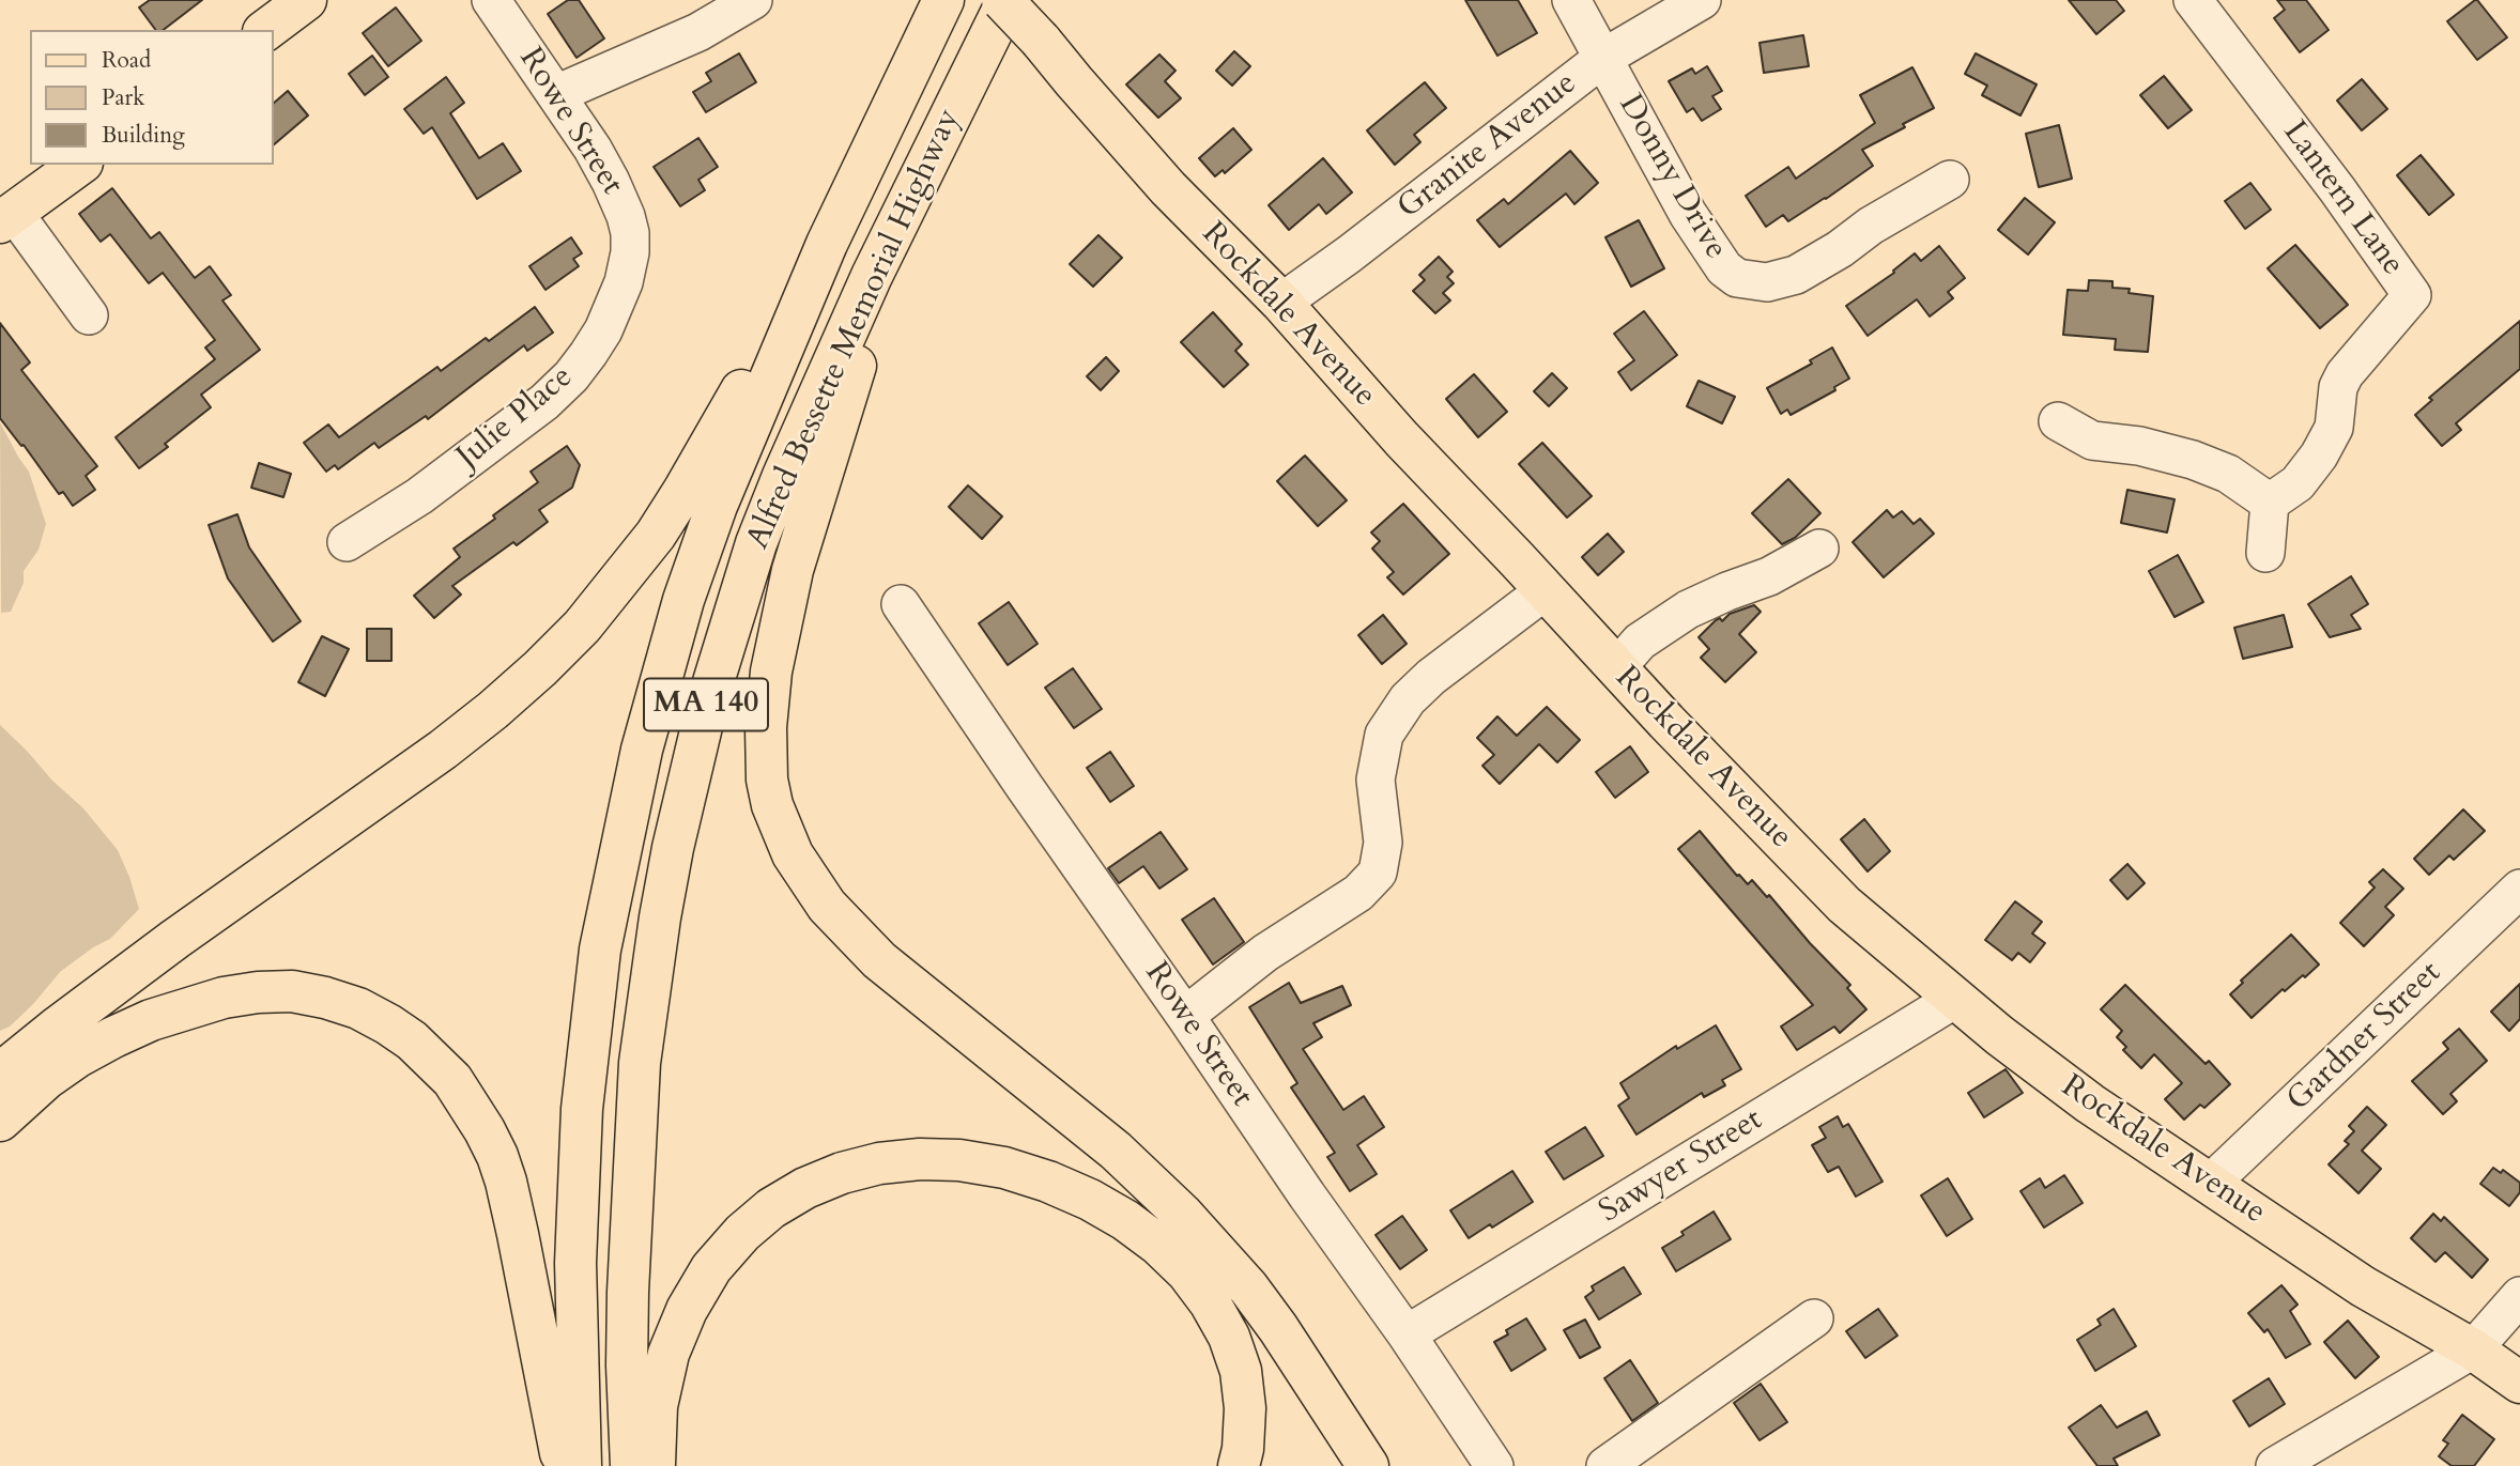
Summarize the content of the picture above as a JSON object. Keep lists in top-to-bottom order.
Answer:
{
  "streets": {
    "main road": ["Rockdale Avenue", "Alfred Bessette Memorial Highway", "MA 140"],
    "street": [
      "Rowe Street",
      "Granite Avenue",
      "Donny Drive",
      "Lantern Lane",
      "Julie Place",
      "Gardner Street",
      "Sawyer Street"
    ]
  },
  "crossings": [
    ["Rowe Street", "Julie Place"],
    ["Rowe Street", "Sawyer Street"],
    ["Granite Avenue", "Donny Drive"],
    ["Granite Avenue", "Rockdale Avenue"],
    ["Rockdale Avenue", "Gardner Street"],
    ["Rockdale Avenue", "Sawyer Street"]
  ],
  "legend": ["Road", "Park", "Building"]
}
